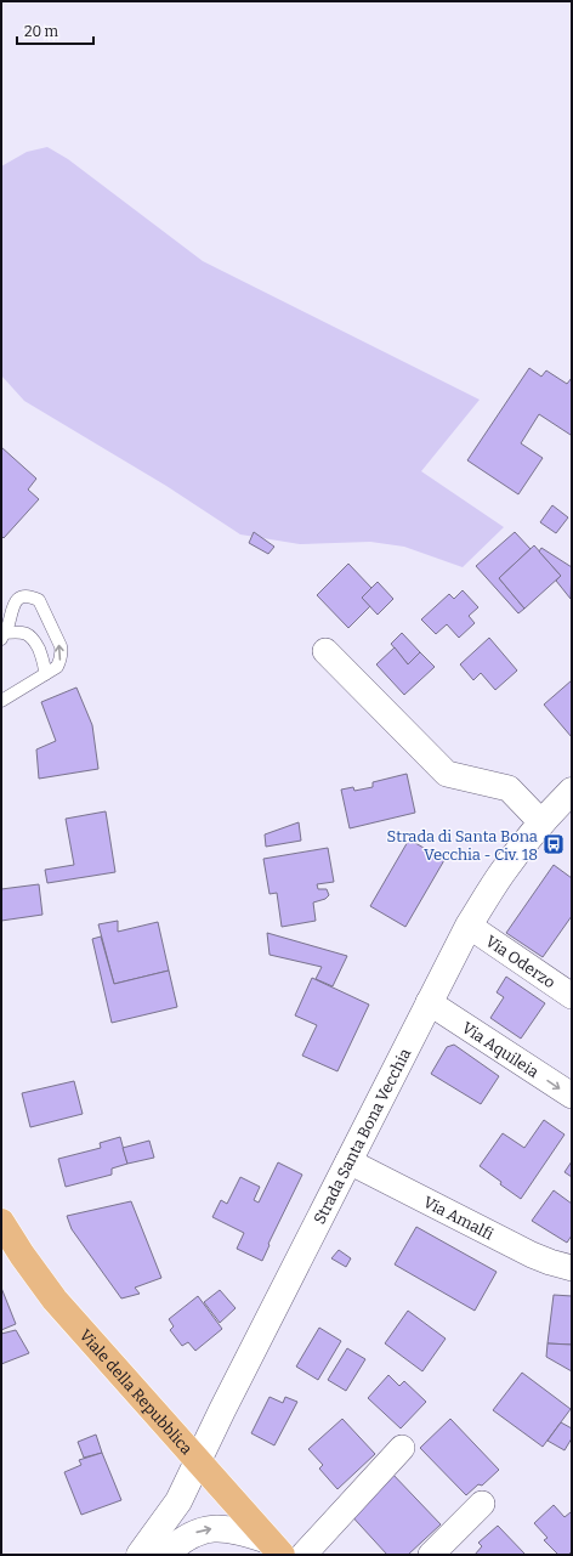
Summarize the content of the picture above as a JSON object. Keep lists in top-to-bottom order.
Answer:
{
  "streets": {
    "main road": ["Viale della Repubblica"],
    "street": [
      "Via Oderzo",
      "Via Aquileia",
      "Strada Santa Bona Vecchia",
      "Via Amalfi"
    ]
  },
  "crossings": [
    ["Via Oderzo", "Strada Santa Bona Vecchia"],
    ["Via Aquileia", "Strada Santa Bona Vecchia"],
    ["Strada Santa Bona Vecchia", "Via Amalfi"],
    ["Strada Santa Bona Vecchia", "Viale della Repubblica"]
  ],
  "one_way": ["Via Aquileia"],
  "places": {
    "bus stop": ["Strada di Santa Bona Vecchia - Civ. 18"]
  },
  "scale_bar": "20 m"
}
